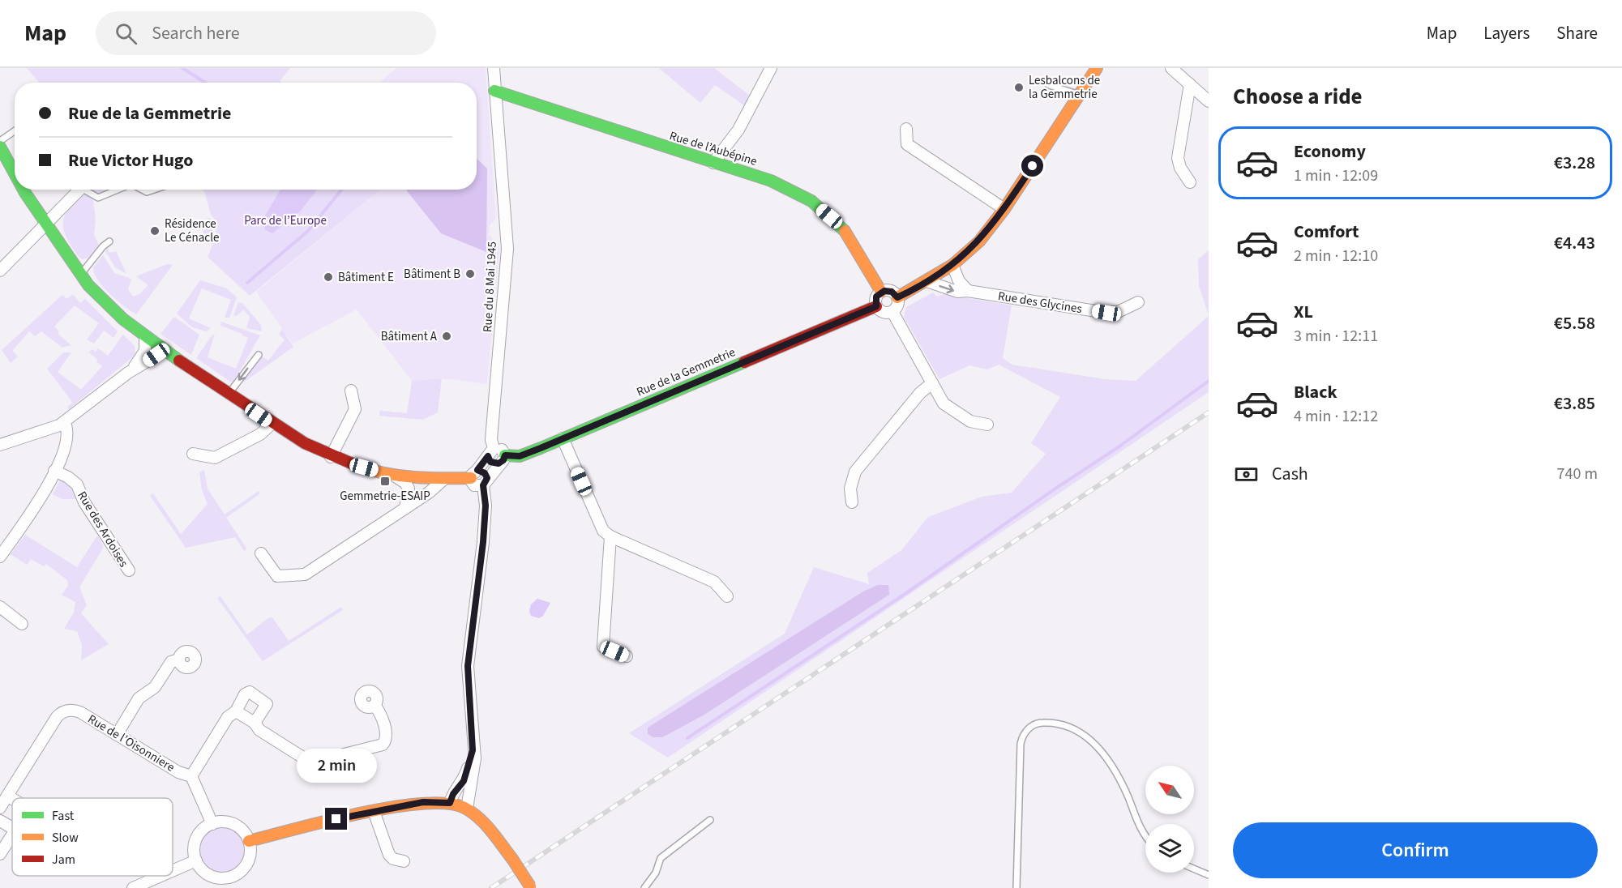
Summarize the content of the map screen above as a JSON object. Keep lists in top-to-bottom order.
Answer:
{
  "streets": {
    "street": [
      "Rue de l’Aubépine",
      "Rue du 8 Mai 1945",
      "Rue des Glycines",
      "Rue de la Gemmetrie",
      "Rue des Ardoises",
      "Rue de l’Oisonniere"
    ]
  },
  "crossings": [
    ["Rue de l’Aubépine", "Rue du 8 Mai 1945"],
    ["Rue de l’Aubépine", "Rue de la Gemmetrie"]
  ],
  "parks": ["Parc de l’Europe"],
  "places": {
    "other": [
      "Lesbalcons de la Gemmetrie",
      "Résidence Le Cénacle",
      "Bâtiment B",
      "Bâtiment E",
      "Bâtiment A"
    ],
    "transit": ["Gemmetrie-ESAIP"]
  },
  "legend": ["Fast", "Slow", "Jam"],
  "north": "top left",
  "page": {
    "header": "Map",
    "search": "Search here",
    "nav": ["Map", "Layers", "Share"],
    "heading": "Choose a ride",
    "banner": ["Rue de la Gemmetrie", "Rue Victor Hugo"],
    "list": [
      {
        "name": "Economy",
        "note": "1 min · 12:09",
        "value": "€3.28"
      },
      {
        "name": "Comfort",
        "note": "2 min · 12:10",
        "value": "€4.43"
      },
      {
        "name": "XL",
        "note": "3 min · 12:11",
        "value": "€5.58"
      },
      {
        "name": "Black",
        "note": "4 min · 12:12",
        "value": "€3.85"
      }
    ],
    "pay": ["Cash", "740 m"],
    "bubble": "2 min",
    "buttons": "Confirm"
  }
}
